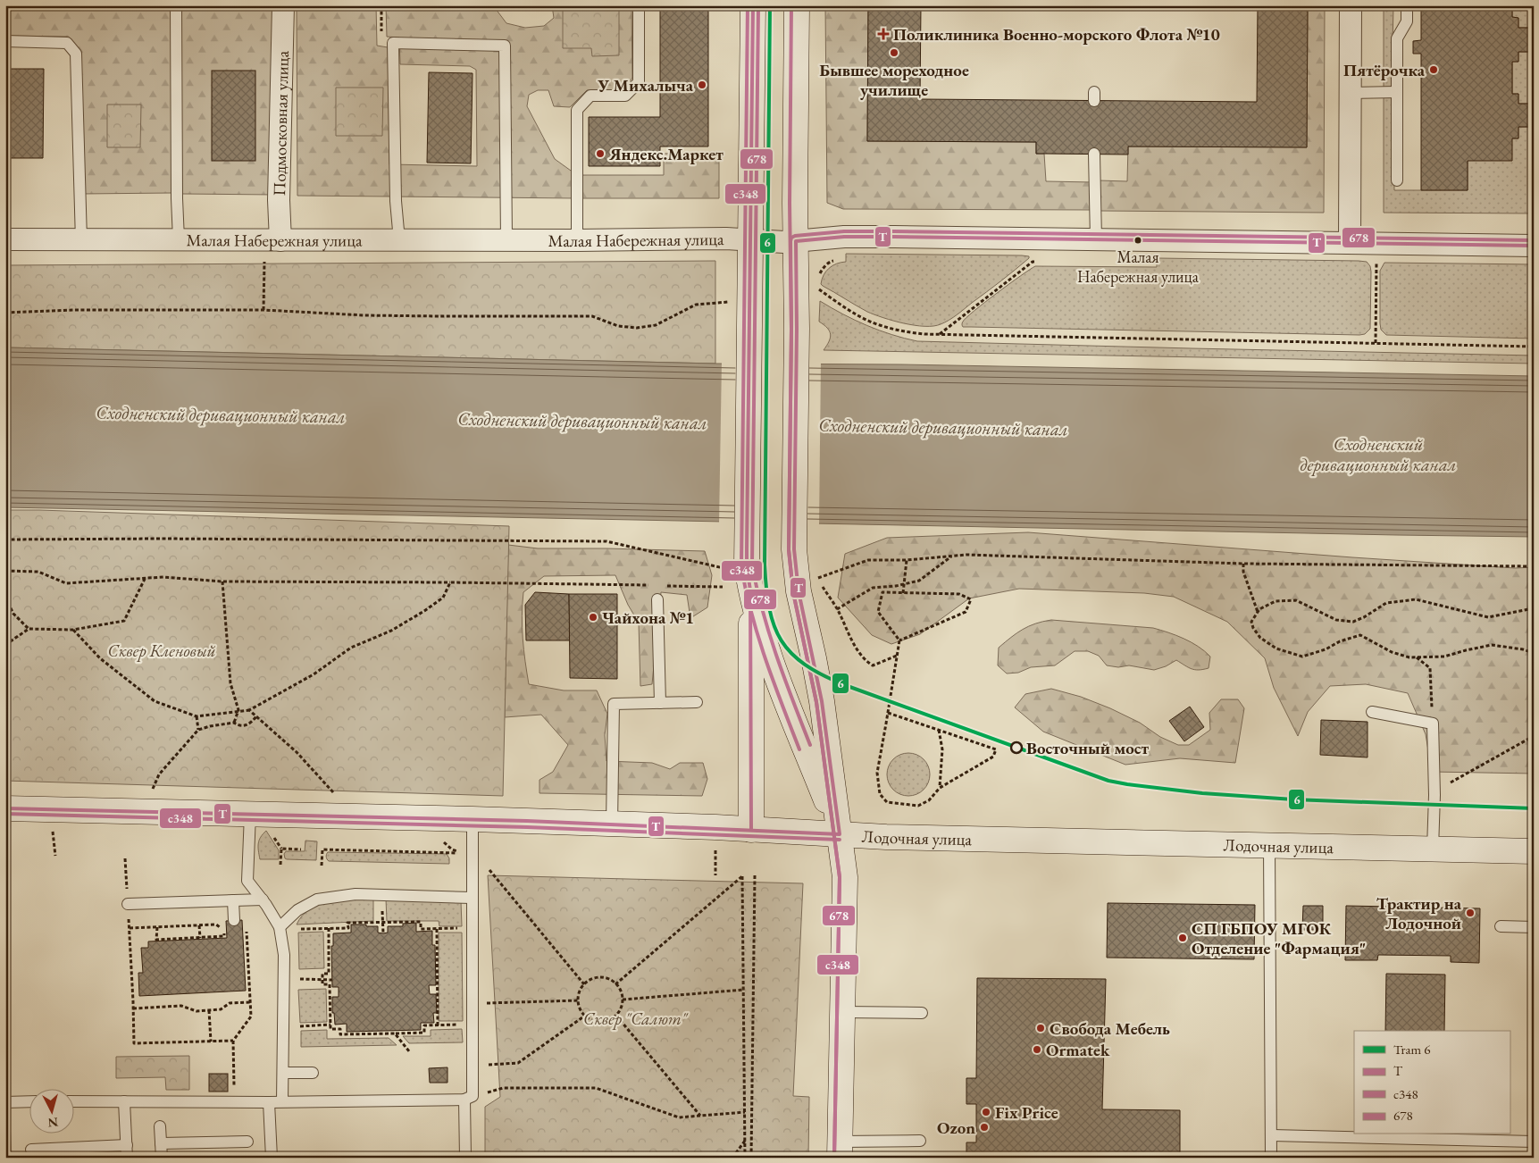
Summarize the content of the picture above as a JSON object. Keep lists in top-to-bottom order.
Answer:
{
  "streets": {
    "main road": ["Лодочная улица"],
    "street": ["Подмосковная улица", "Малая Набережная улица"]
  },
  "crossings": [
    ["Подмосковная улица", "Малая Набережная улица"]
  ],
  "water": ["Сходненский деривационный канал"],
  "parks": ["Сквер Кленовый", "Сквер \"Салют\""],
  "places": {
    "health": ["Поликлиника Военно-морского Флота №10"],
    "other": [
      "Бывшее мореходное училище",
      "Пятёрочка",
      "У Михалыча",
      "Яндекс.Маркет",
      "Малая Набережная улица",
      "Чайхона №1",
      "Восточный мост",
      "Трактир на Лодочной",
      "СП ГБПОУ МГОК Отделение \"Фармация\"",
      "Свобода Мебель",
      "Ormatek",
      "Fix Price",
      "Ozon"
    ]
  },
  "lines": [
    "tram line 6",
    "transit line Т",
    "transit line с348",
    "transit line 678"
  ],
  "legend": [
    "Tram 6",
    "Т",
    "с348",
    "678"
  ],
  "north": "bottom"
}
